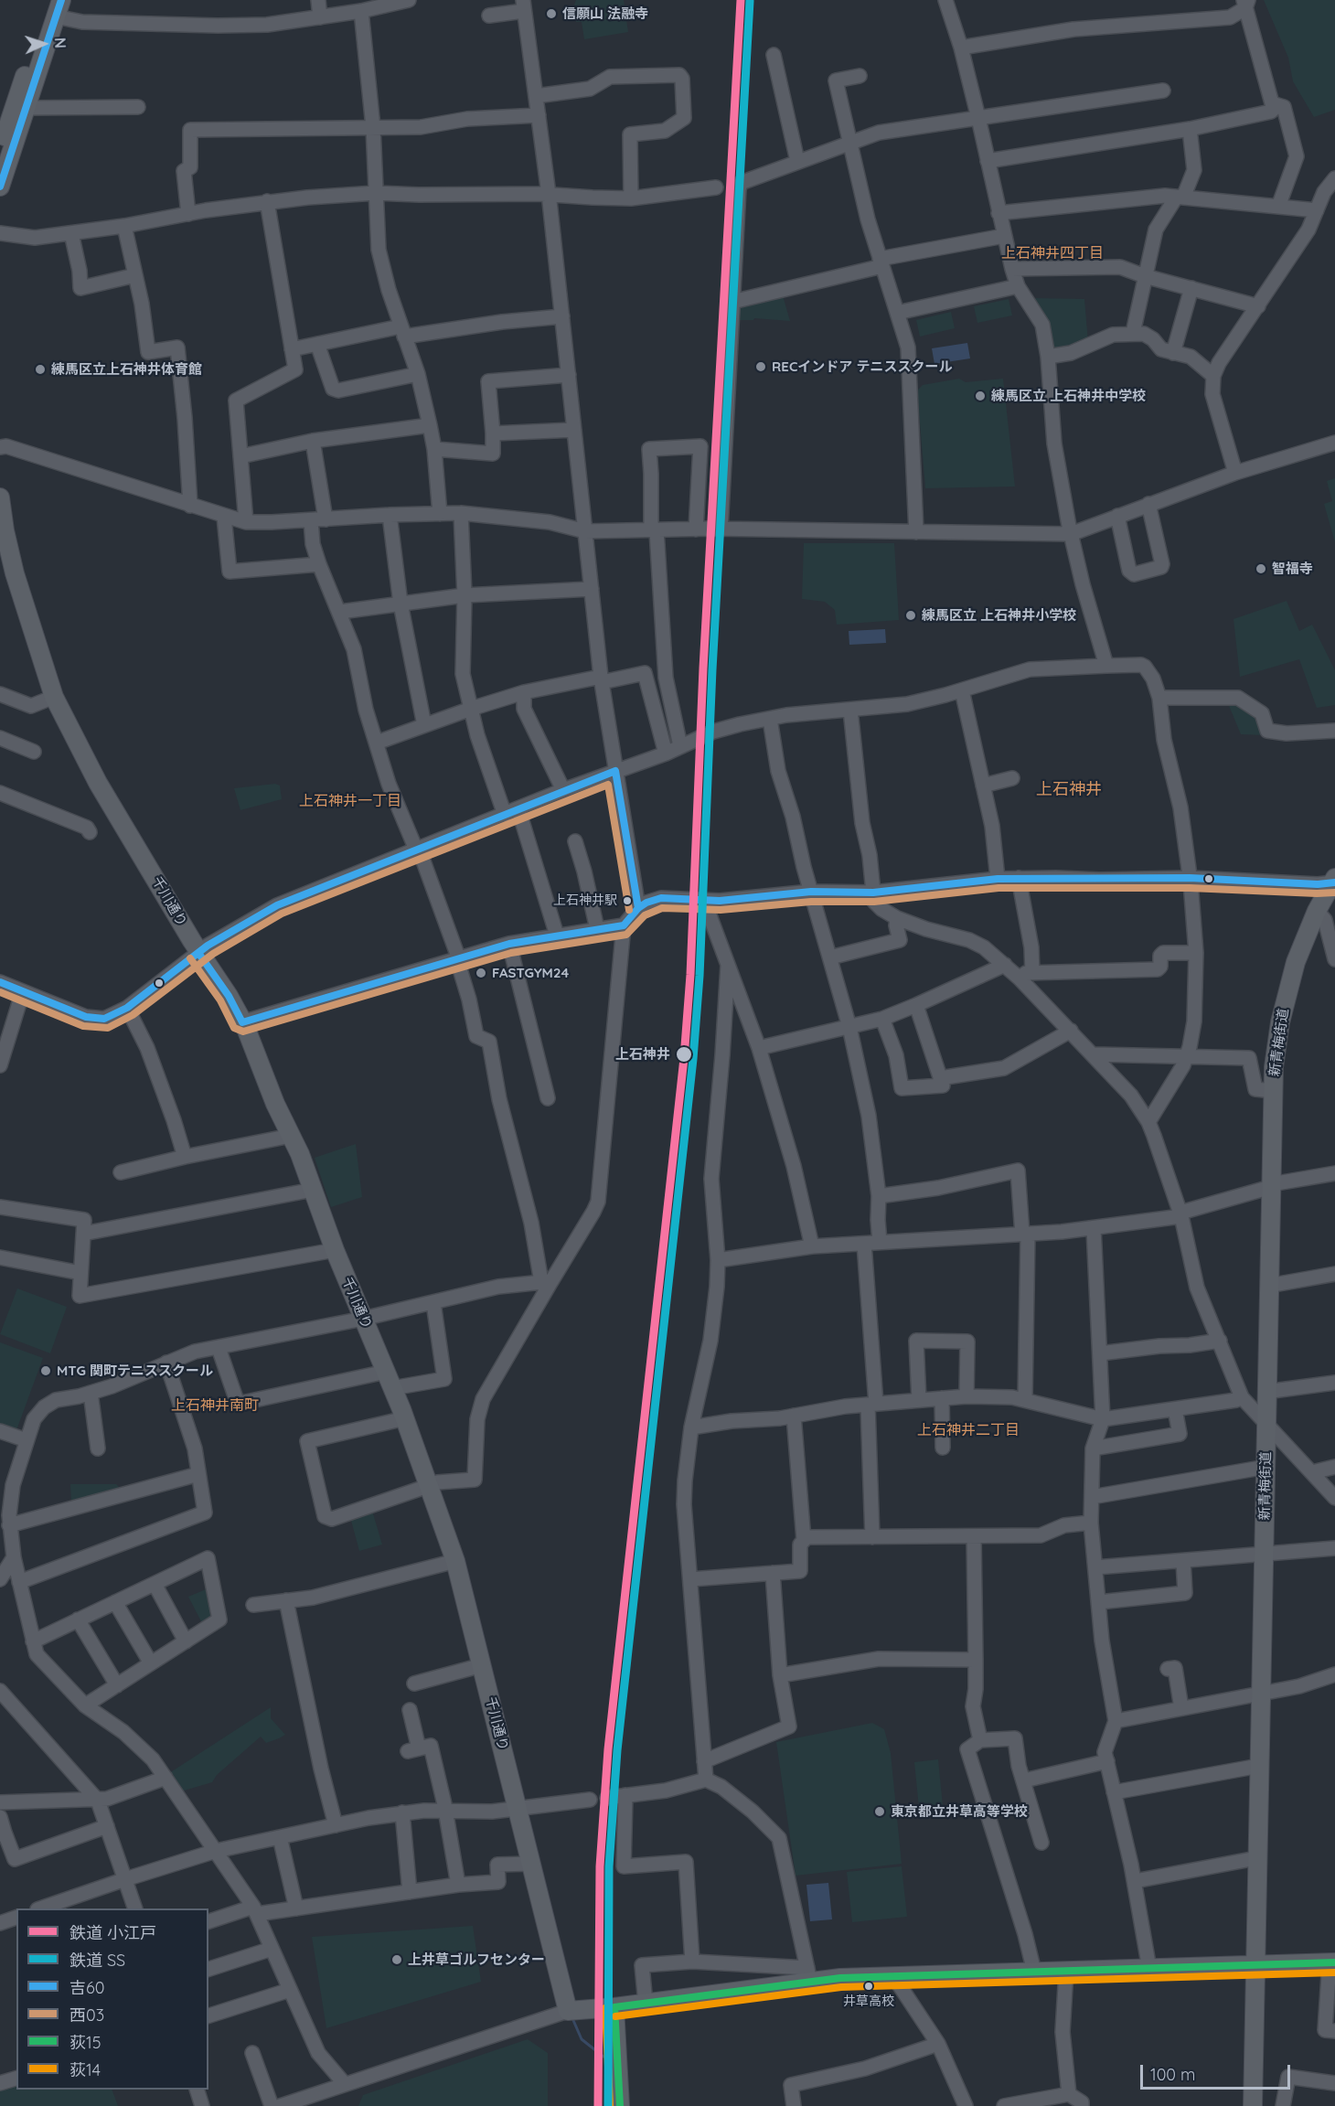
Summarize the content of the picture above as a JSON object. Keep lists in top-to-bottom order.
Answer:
{
  "streets": {
    "main road": ["千川通り", "新青梅街道"]
  },
  "districts": [
    "上石神井四丁目",
    "上石神井",
    "上石神井一丁目",
    "上石神井南町",
    "上石神井二丁目"
  ],
  "places": [
    "信願山 法融寺",
    "RECインドア テニススクール",
    "練馬区立上石神井体育館",
    "練馬区立 上石神井中学校",
    "智福寺",
    "練馬区立 上石神井小学校",
    "上石神井駅",
    "FASTGYM24",
    "上石神井",
    "MTG 関町テニススクール",
    "東京都立井草高等学校",
    "上井草ゴルフセンター",
    "井草高校"
  ],
  "lines": [
    "rail line 小江戸",
    "transit line 吉60",
    "rail line SS",
    "transit line 西03",
    "transit line 荻15",
    "transit line 荻14"
  ],
  "legend": [
    "鉄道 小江戸",
    "鉄道 SS",
    "吉60",
    "西03",
    "荻15",
    "荻14"
  ],
  "scale_bar": "100 m",
  "north": "right"
}
